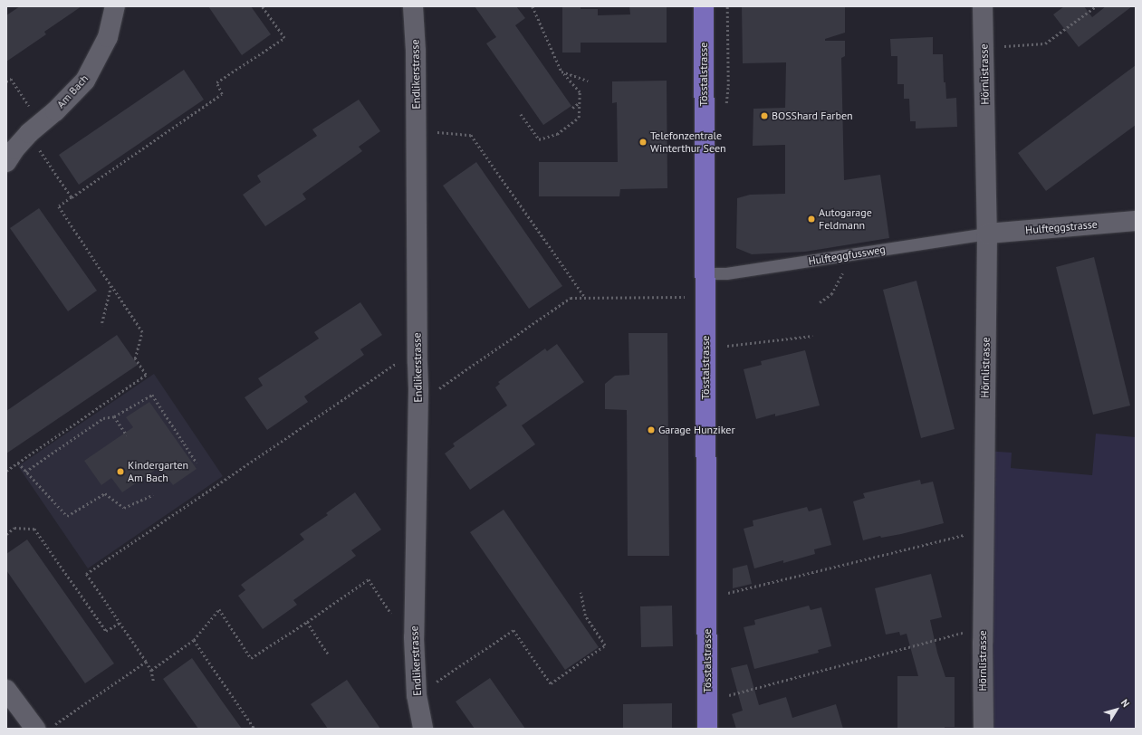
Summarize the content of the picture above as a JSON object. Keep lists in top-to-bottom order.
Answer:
{
  "streets": {
    "main road": ["Tösstalstrasse"],
    "street": [
      "Endlikerstrasse",
      "Hörnlistrasse",
      "Am Bach",
      "Hulfteggstrasse"
    ],
    "lane": ["Hulfteggfussweg"]
  },
  "crossings": [
    ["Tösstalstrasse", "Hulfteggfussweg"],
    ["Hörnlistrasse", "Hulfteggstrasse"],
    ["Hörnlistrasse", "Hulfteggfussweg"],
    ["Hulfteggstrasse", "Hulfteggfussweg"]
  ],
  "places": [
    "BOSShard Farben",
    "Telefonzentrale Winterthur Seen",
    "Autogarage Feldmann",
    "Garage Hunziker",
    "Kindergarten Am Bach"
  ],
  "north": "top right"
}
